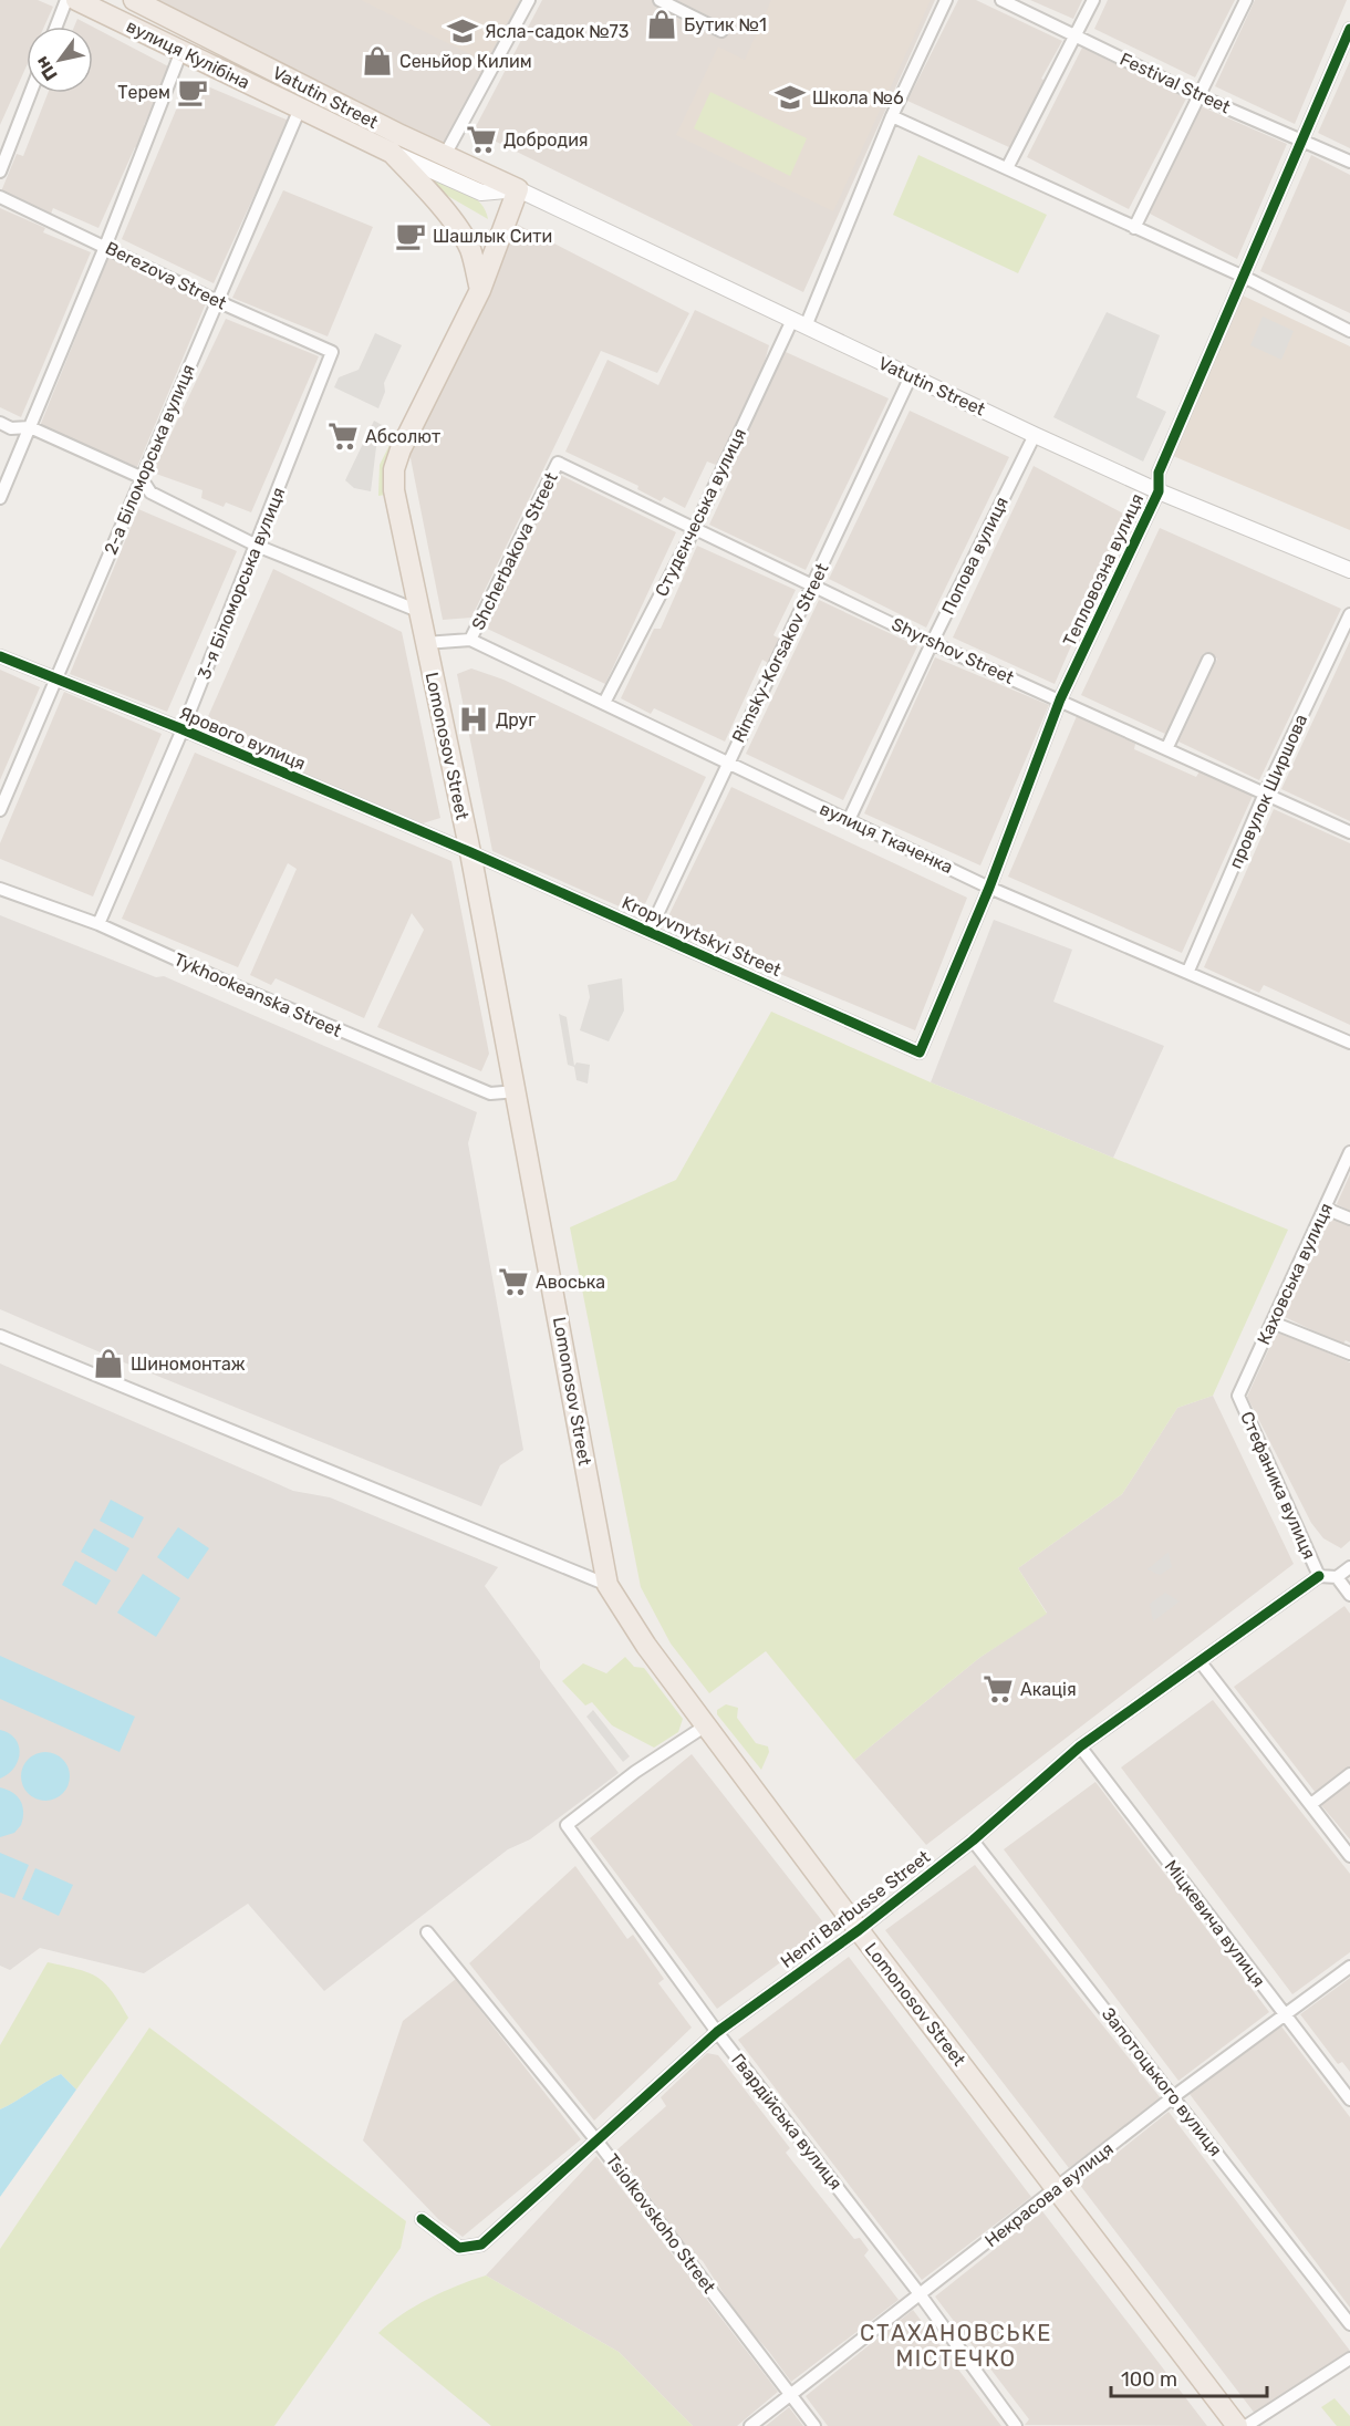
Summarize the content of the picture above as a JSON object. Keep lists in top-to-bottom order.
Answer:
{
  "streets": {
    "main road": ["вулиця Кулібіна", "Vatutin Street", "Lomonosov Street"],
    "street": [
      "Festival Street",
      "Berezova Street",
      "2-а Біломорська вулиця",
      "Студєнчеська вулиця",
      "Shcherbakova Street",
      "Попова вулиця",
      "Тепловозна вулиця",
      "3-я Біломорська вулиця",
      "Shyrshov Street",
      "Rimsky-Korsakov Street",
      "Ярового вулиця",
      "провулок Ширшова",
      "вулиця Ткаченка",
      "Kropyvnytskyi Street",
      "Tykhookeanska Street",
      "Каховська вулиця",
      "Стефаника вулиця",
      "Henri Barbusse Street",
      "Міцкевича вулиця",
      "Запотоцького вулиця",
      "Гвардійська вулиця",
      "Некрасова вулиця",
      "Tsiolkovskoho Street"
    ]
  },
  "crossings": [
    ["вулиця Кулібіна", "Vatutin Street"],
    ["вулиця Кулібіна", "2-а Біломорська вулиця"],
    ["Festival Street", "Тепловозна вулиця"],
    ["Vatutin Street", "2-а Біломорська вулиця"],
    ["Vatutin Street", "Студєнчеська вулиця"],
    ["Vatutin Street", "Попова вулиця"],
    ["Vatutin Street", "Тепловозна вулиця"],
    ["Vatutin Street", "Rimsky-Korsakov Street"],
    ["Vatutin Street", "Lomonosov Street"],
    ["Berezova Street", "2-а Біломорська вулиця"],
    ["Berezova Street", "3-я Біломорська вулиця"],
    ["2-а Біломорська вулиця", "Ярового вулиця"],
    ["Студєнчеська вулиця", "Shyrshov Street"],
    ["Студєнчеська вулиця", "вулиця Ткаченка"],
    ["Shcherbakova Street", "Shyrshov Street"],
    ["Shcherbakova Street", "вулиця Ткаченка"],
    ["Попова вулиця", "Shyrshov Street"],
    ["Попова вулиця", "вулиця Ткаченка"],
    ["Тепловозна вулиця", "Shyrshov Street"],
    ["Тепловозна вулиця", "вулиця Ткаченка"],
    ["Тепловозна вулиця", "Kropyvnytskyi Street"],
    ["3-я Біломорська вулиця", "Ярового вулиця"],
    ["3-я Біломорська вулиця", "Tykhookeanska Street"],
    ["Shyrshov Street", "Rimsky-Korsakov Street"],
    ["Shyrshov Street", "провулок Ширшова"],
    ["Rimsky-Korsakov Street", "вулиця Ткаченка"],
    ["Rimsky-Korsakov Street", "Kropyvnytskyi Street"],
    ["Ярового вулиця", "Lomonosov Street"],
    ["Ярового вулиця", "Kropyvnytskyi Street"],
    ["Lomonosov Street", "вулиця Ткаченка"],
    ["Lomonosov Street", "Kropyvnytskyi Street"],
    ["Lomonosov Street", "Tykhookeanska Street"],
    ["Lomonosov Street", "Henri Barbusse Street"],
    ["Lomonosov Street", "Гвардійська вулиця"],
    ["Lomonosov Street", "Некрасова вулиця"],
    ["провулок Ширшова", "вулиця Ткаченка"],
    ["Каховська вулиця", "Стефаника вулиця"],
    ["Стефаника вулиця", "Henri Barbusse Street"],
    ["Henri Barbusse Street", "Міцкевича вулиця"],
    ["Henri Barbusse Street", "Запотоцького вулиця"],
    ["Henri Barbusse Street", "Гвардійська вулиця"],
    ["Henri Barbusse Street", "Tsiolkovskoho Street"],
    ["Міцкевича вулиця", "Некрасова вулиця"],
    ["Запотоцького вулиця", "Некрасова вулиця"],
    ["Гвардійська вулиця", "Некрасова вулиця"],
    ["Некрасова вулиця", "Tsiolkovskoho Street"]
  ],
  "districts": ["СТАХАНОВСЬКЕ МІСТЕЧКО"],
  "places": {
    "shop": ["Бутик №1", "Сеньйор Килим", "Шиномонтаж"],
    "school or university": ["Ясла-садок №73", "Школа №6"],
    "cafe": ["Терем", "Шашлык Сити"],
    "supermarket": [
      "Добродия",
      "Абсолют",
      "Авоська",
      "Акація"
    ],
    "hospital": ["Друг"]
  },
  "scale_bar": "100 m",
  "north": "bottom left"
}
